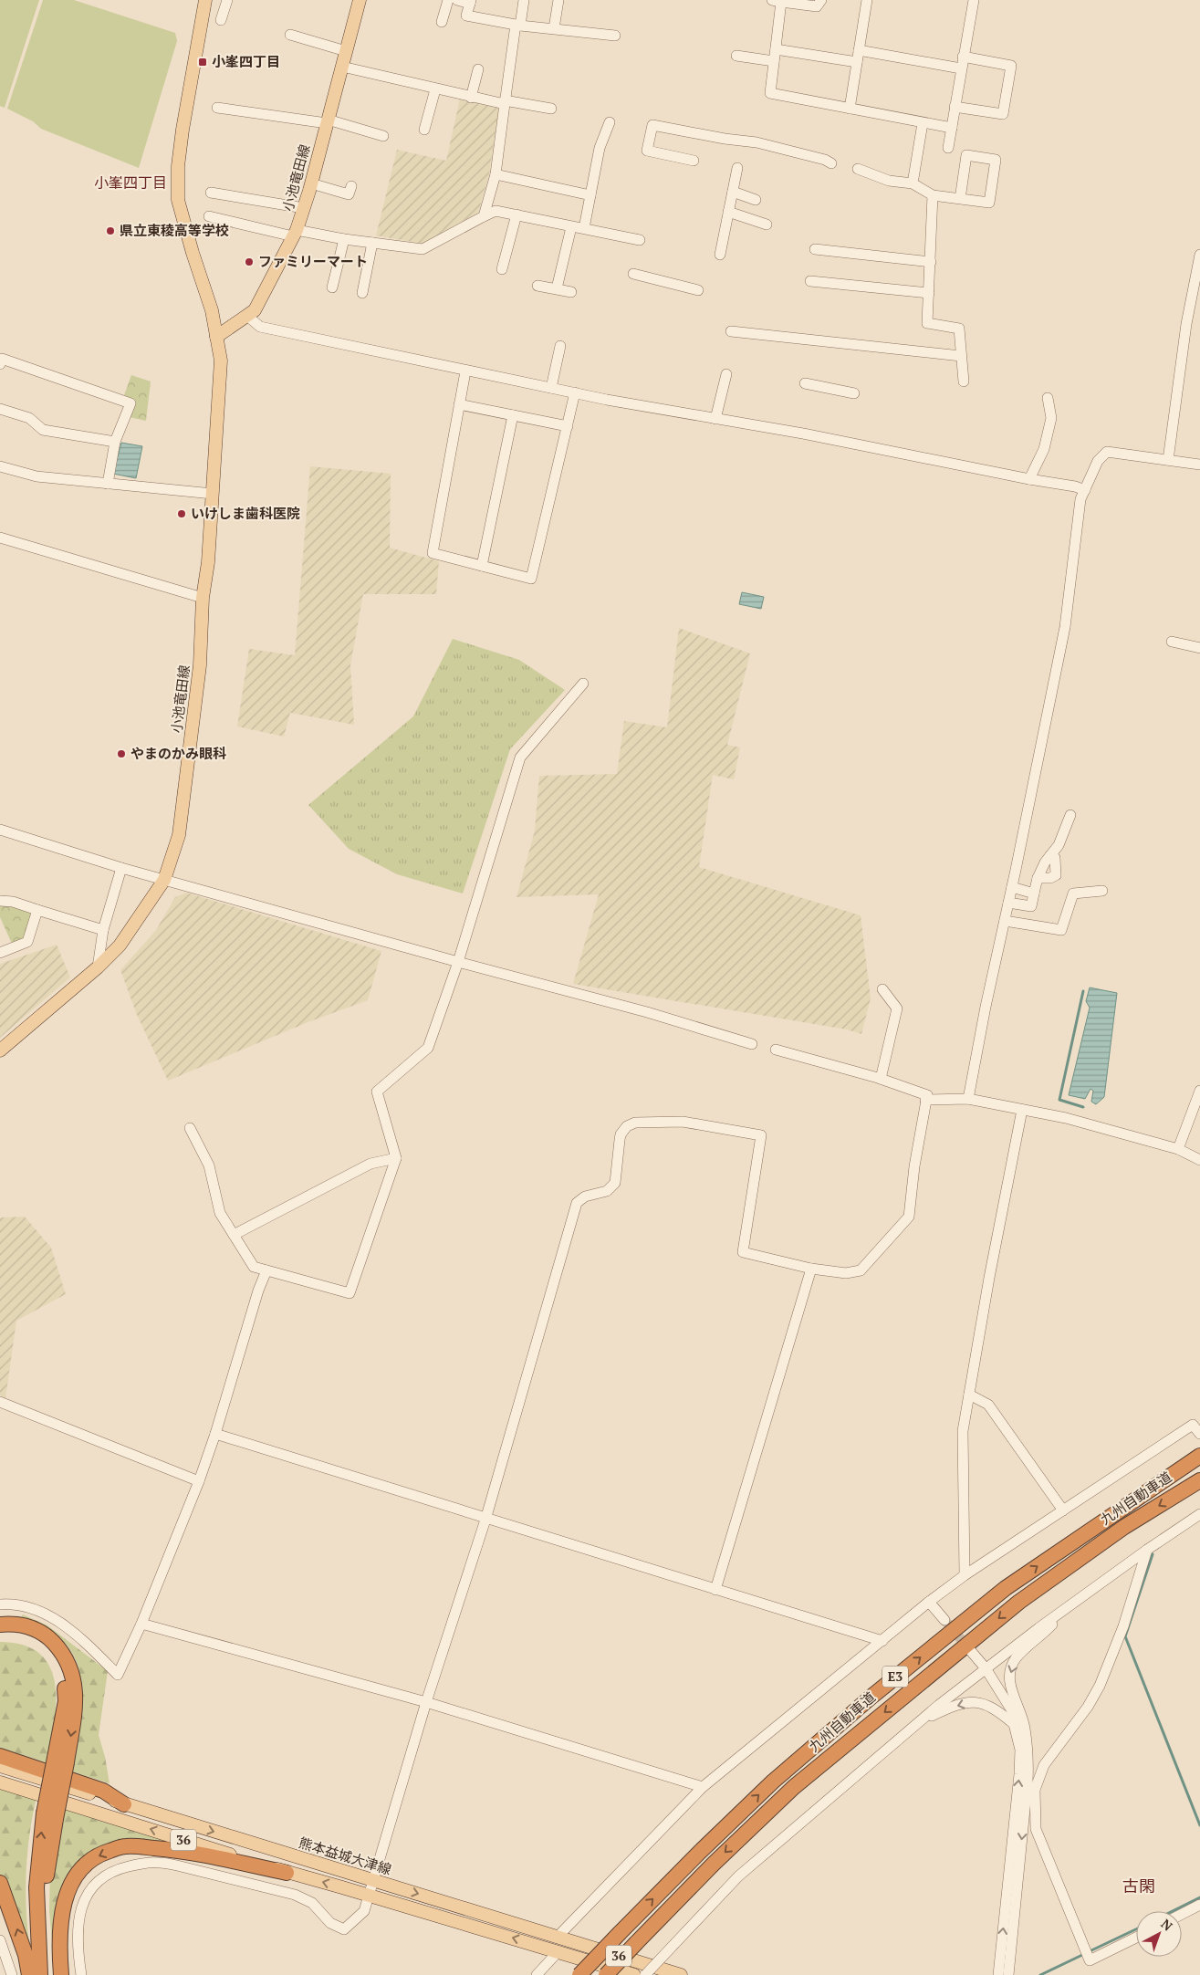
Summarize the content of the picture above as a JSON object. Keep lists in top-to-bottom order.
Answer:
{
  "streets": {
    "highway": ["九州自動車道", "E3"],
    "main road": ["小池竜田線", "36", "熊本益城大津線"]
  },
  "districts": ["小峯四丁目", "古閑"],
  "places": {
    "transit": ["小峯四丁目"],
    "other": [
      "県立東稜高等学校",
      "ファミリーマート",
      "いけしま歯科医院",
      "やまのかみ眼科"
    ]
  },
  "north": "top right"
}
